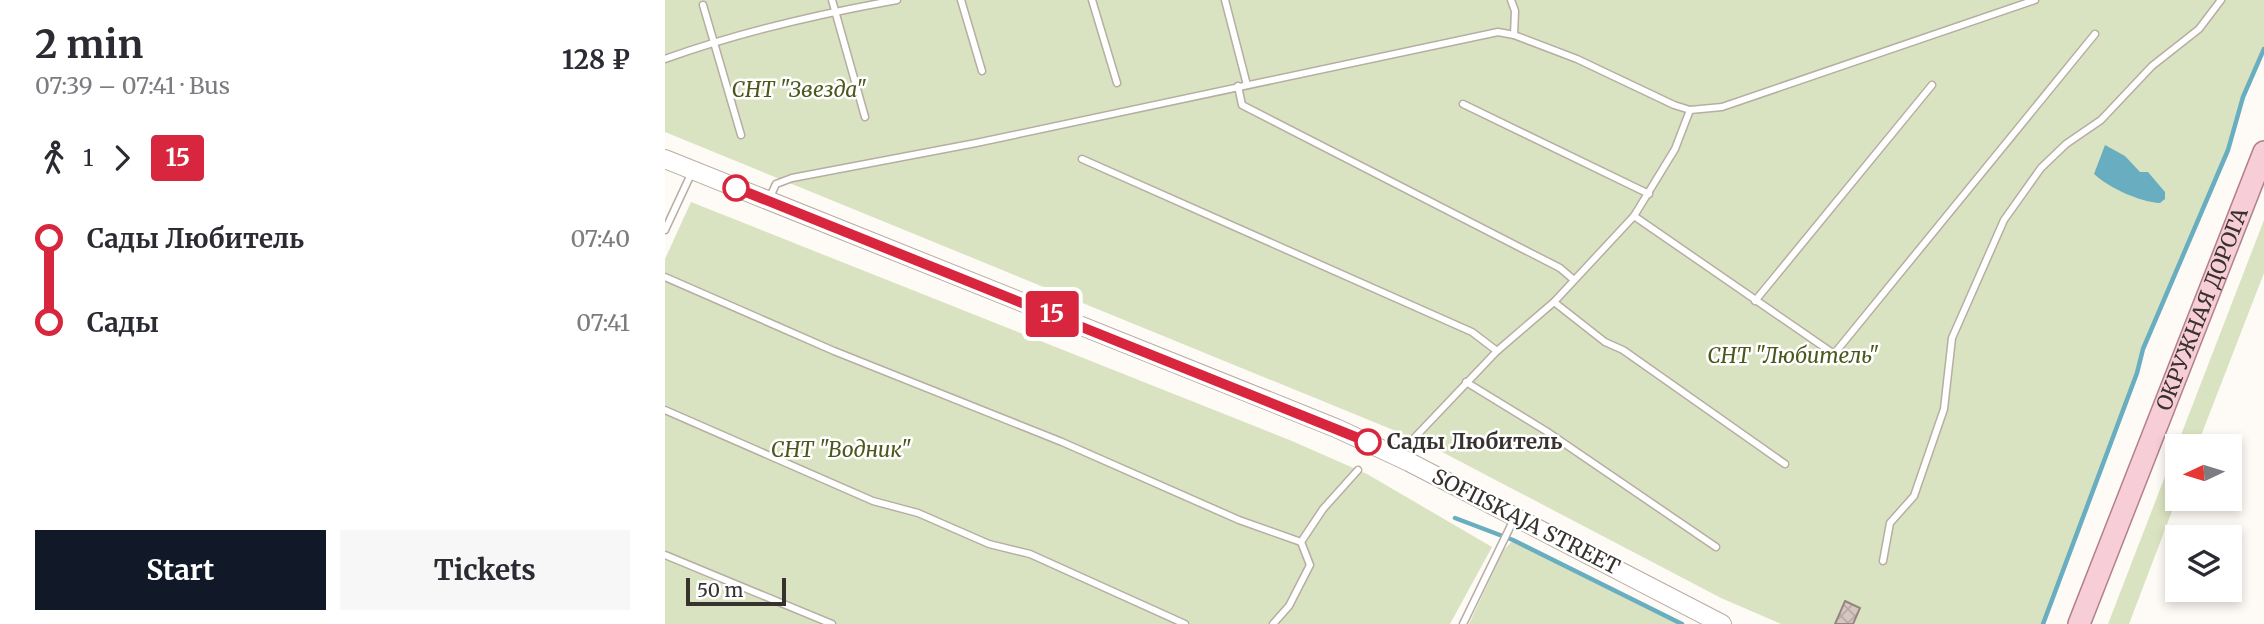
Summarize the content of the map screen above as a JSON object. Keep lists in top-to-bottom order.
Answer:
{
  "streets": {
    "main road": ["ОКРУЖНАЯ ДОРОГА", "SOFIISKAJA STREET"]
  },
  "parks": ["СНТ \"Звезда\"", "СНТ \"Любитель\"", "СНТ \"Водник\""],
  "places": ["Сады Любитель"],
  "lines": ["bus line 15"],
  "scale_bar": "50 m",
  "north": "left",
  "page": {
    "heading": ["2 min", "07:39 – 07:41 · Bus", "128 ₽"],
    "on_map": "15",
    "legs": ["1", "15"],
    "list": [
      {
        "name": "Сады Любитель",
        "value": "07:40"
      },
      {
        "name": "Сады",
        "value": "07:41"
      }
    ],
    "buttons": ["Start", "Tickets"],
    "scale": "50 m"
  }
}
